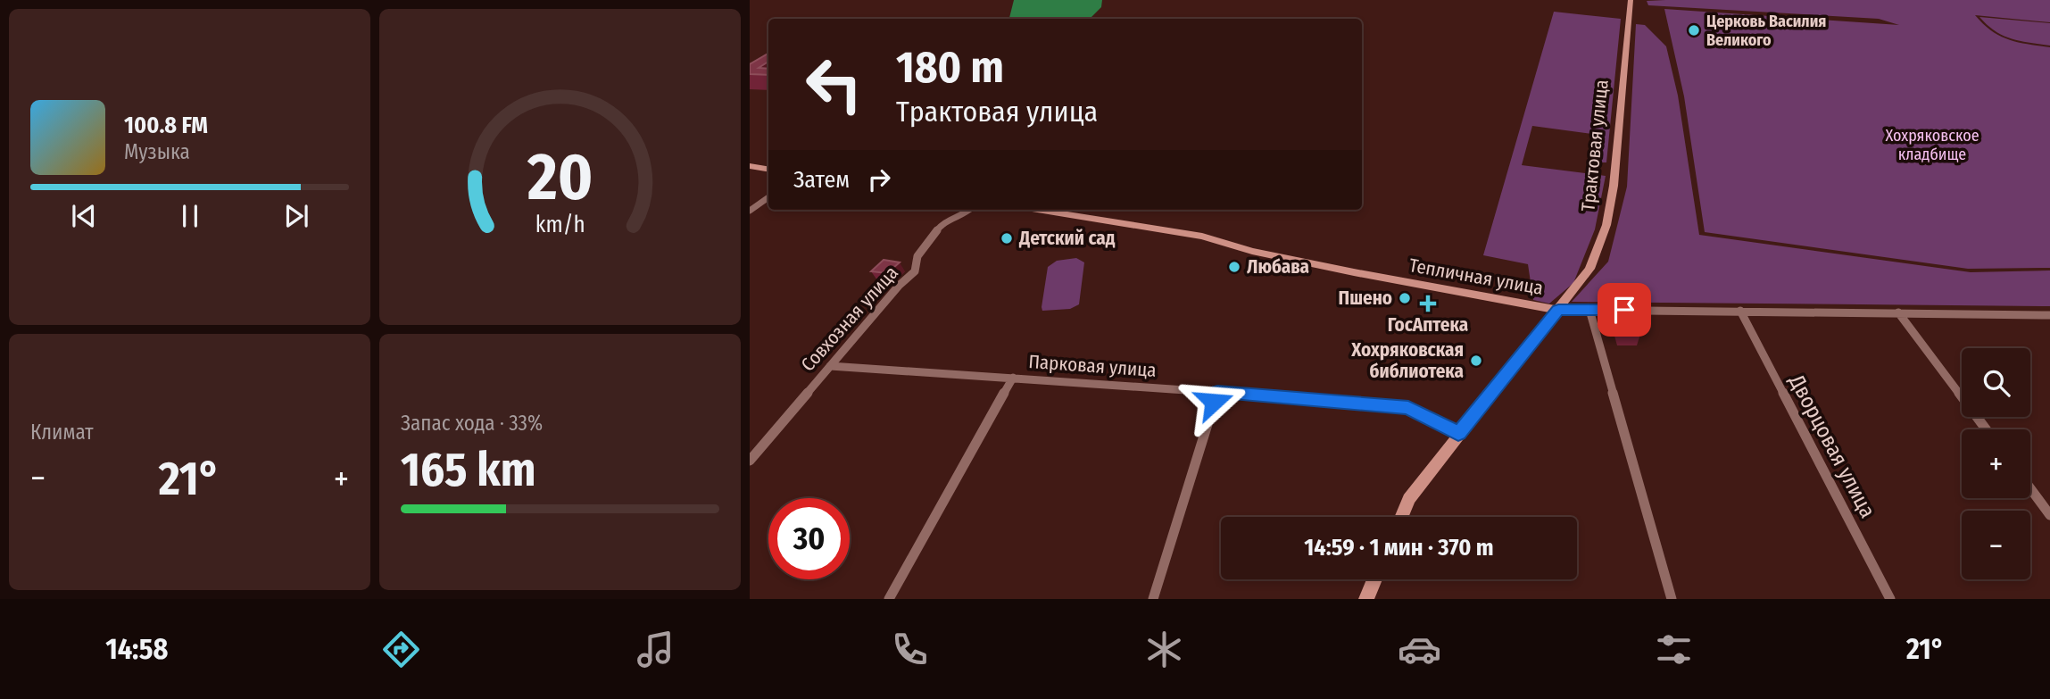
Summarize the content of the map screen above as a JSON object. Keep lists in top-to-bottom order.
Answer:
{
  "streets": {
    "street": [
      "Трактовая улица",
      "Тепличная улица",
      "Совхозная улица",
      "Парковая улица",
      "Дворцовая улица"
    ]
  },
  "crossings": [
    ["Трактовая улица", "Тепличная улица"],
    ["Трактовая улица", "Парковая улица"],
    ["Тепличная улица", "Дворцовая улица"],
    ["Совхозная улица", "Парковая улица"]
  ],
  "parks": ["Хохряковское кладбище"],
  "places": {
    "other": [
      "Церковь Василия Великого",
      "Детский сад",
      "Любава",
      "Пшено",
      "Хохряковская библиотека"
    ],
    "health": ["ГосАптека"]
  },
  "page": {
    "turn": ["180 m", "Трактовая улица"],
    "song": ["100.8 FM", "Музыка"],
    "then": "Затем",
    "tile": [
      "Климат",
      ["Запас хода · 33%", "165 km"]
    ],
    "map_buttons": ["+", "−"],
    "heat": ["−", "21°", "+"],
    "limit": "30",
    "trip": "14:59 · 1 мин · 370 m",
    "tabs": ["14:58", "21°"],
    "gauge": ["20", "km/h"]
  }
}
